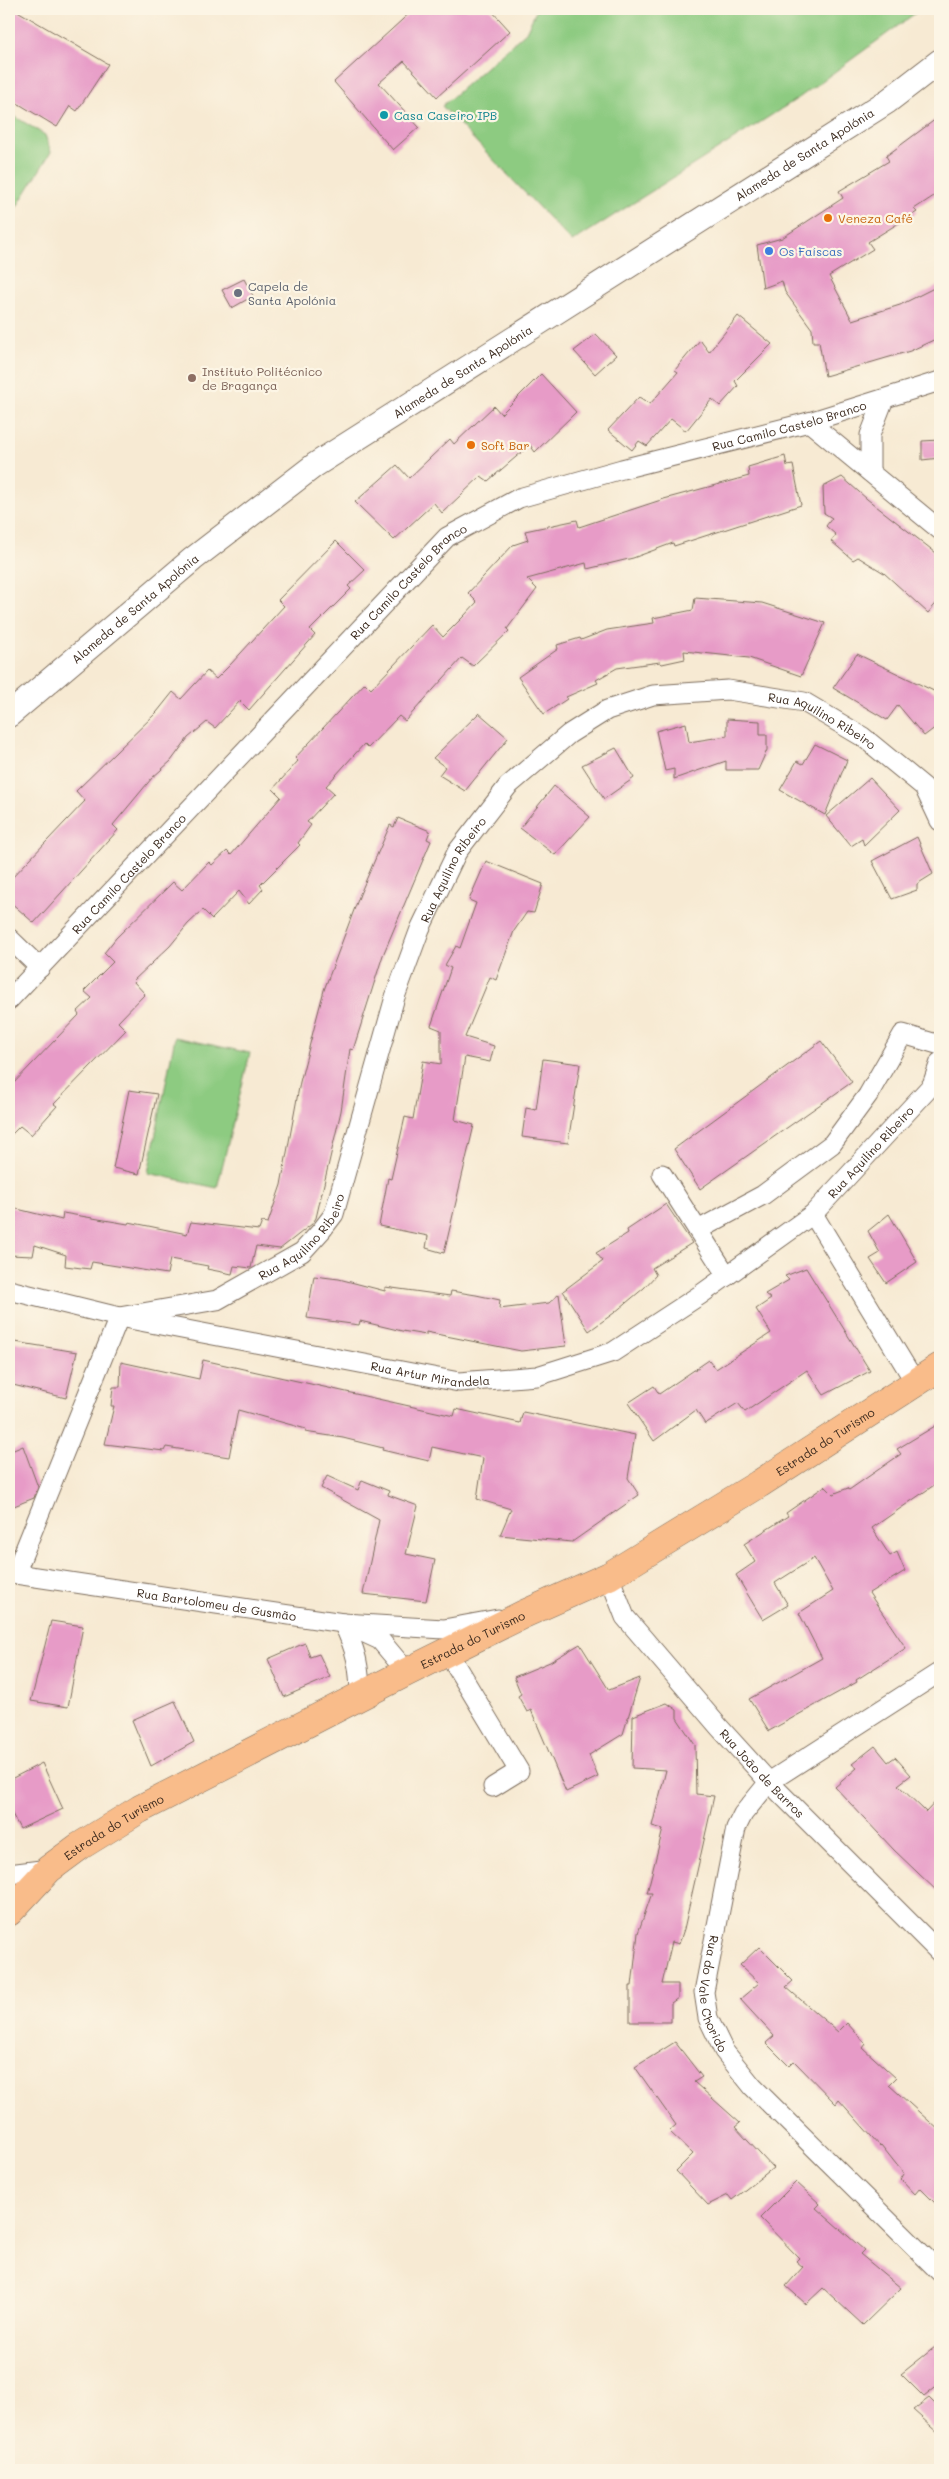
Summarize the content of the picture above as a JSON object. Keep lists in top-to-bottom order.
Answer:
{
  "streets": {
    "main road": ["Estrada do Turismo"],
    "street": [
      "Alameda de Santa Apolónia",
      "Rua Camilo Castelo Branco",
      "Rua Aquilino Ribeiro",
      "Rua Artur Mirandela",
      "Rua Bartolomeu de Gusmão",
      "Rua João de Barros",
      "Rua do Vale Chorido"
    ]
  },
  "crossings": [
    ["Rua Aquilino Ribeiro", "Rua Artur Mirandela"],
    ["Estrada do Turismo", "Rua Bartolomeu de Gusmão"],
    ["Estrada do Turismo", "Rua João de Barros"],
    ["Rua João de Barros", "Rua do Vale Chorido"]
  ],
  "places": [
    "Casa Caseiro IPB",
    "Veneza Café",
    "Os Faíscas",
    "Capela de Santa Apolónia",
    "Instituto Politécnico de Bragança",
    "Soft Bar"
  ]
}
